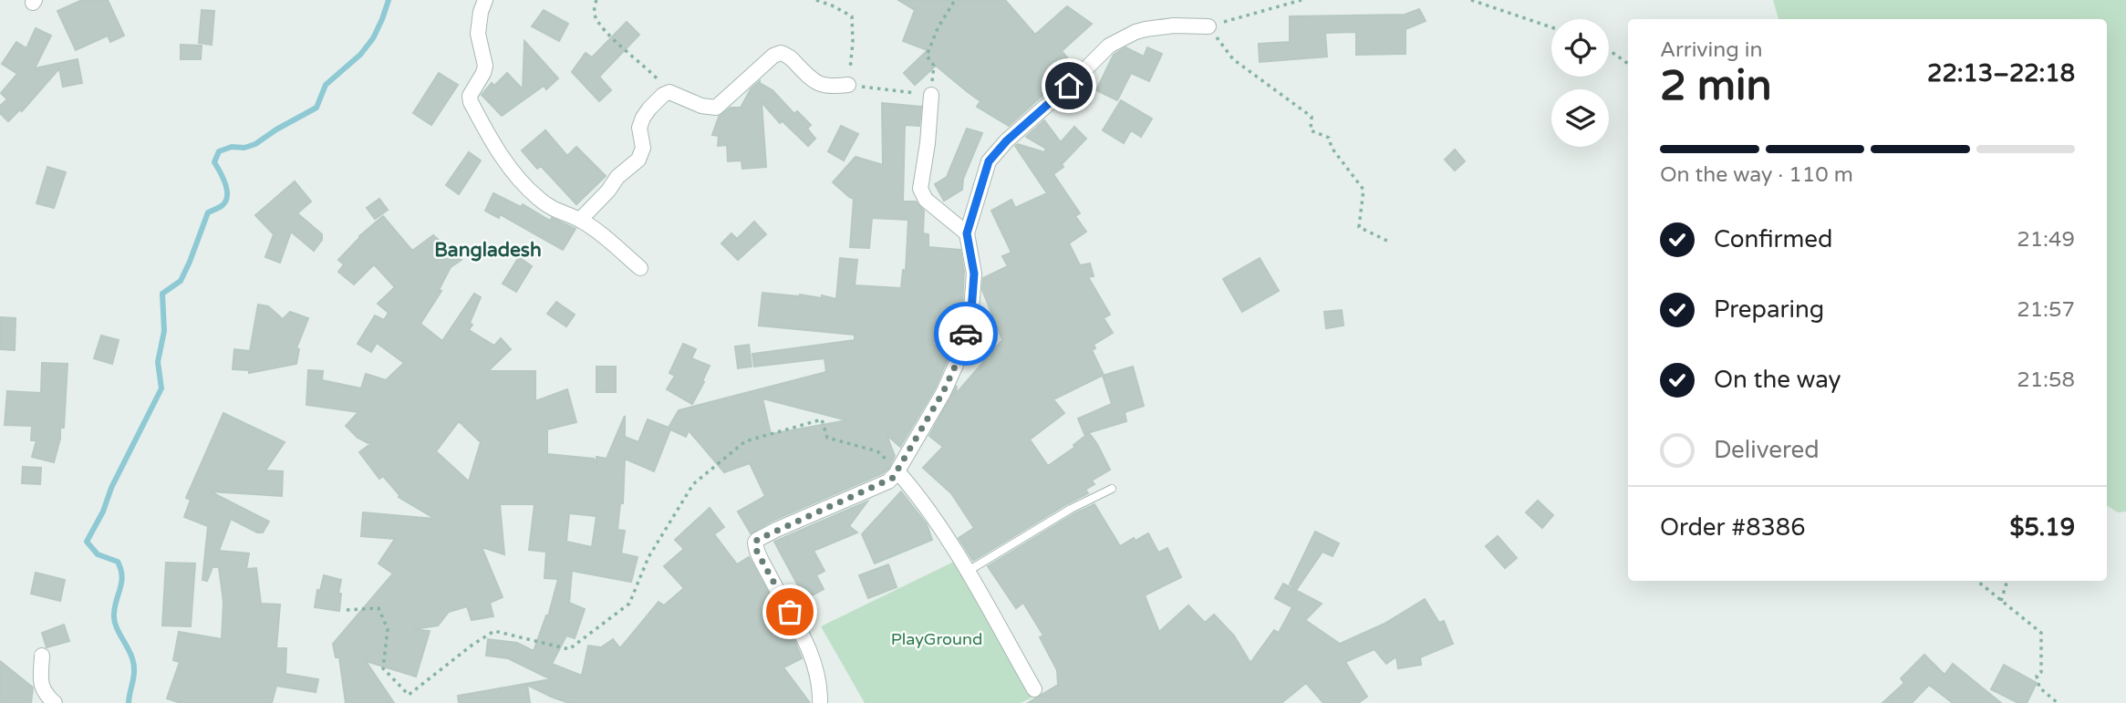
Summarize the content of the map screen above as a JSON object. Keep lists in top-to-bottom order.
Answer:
{
  "districts": ["Bangladesh"],
  "parks": ["PlayGround"],
  "page": {
    "heading": ["2 min", "Arriving in", "22:13–22:18"],
    "panel": ["Order #8386", "$5.19"],
    "bar": "On the way · 110 m",
    "list": [
      ["Confirmed", "21:49"],
      ["Preparing", "21:57"],
      ["On the way", "21:58"],
      "Delivered"
    ]
  }
}
